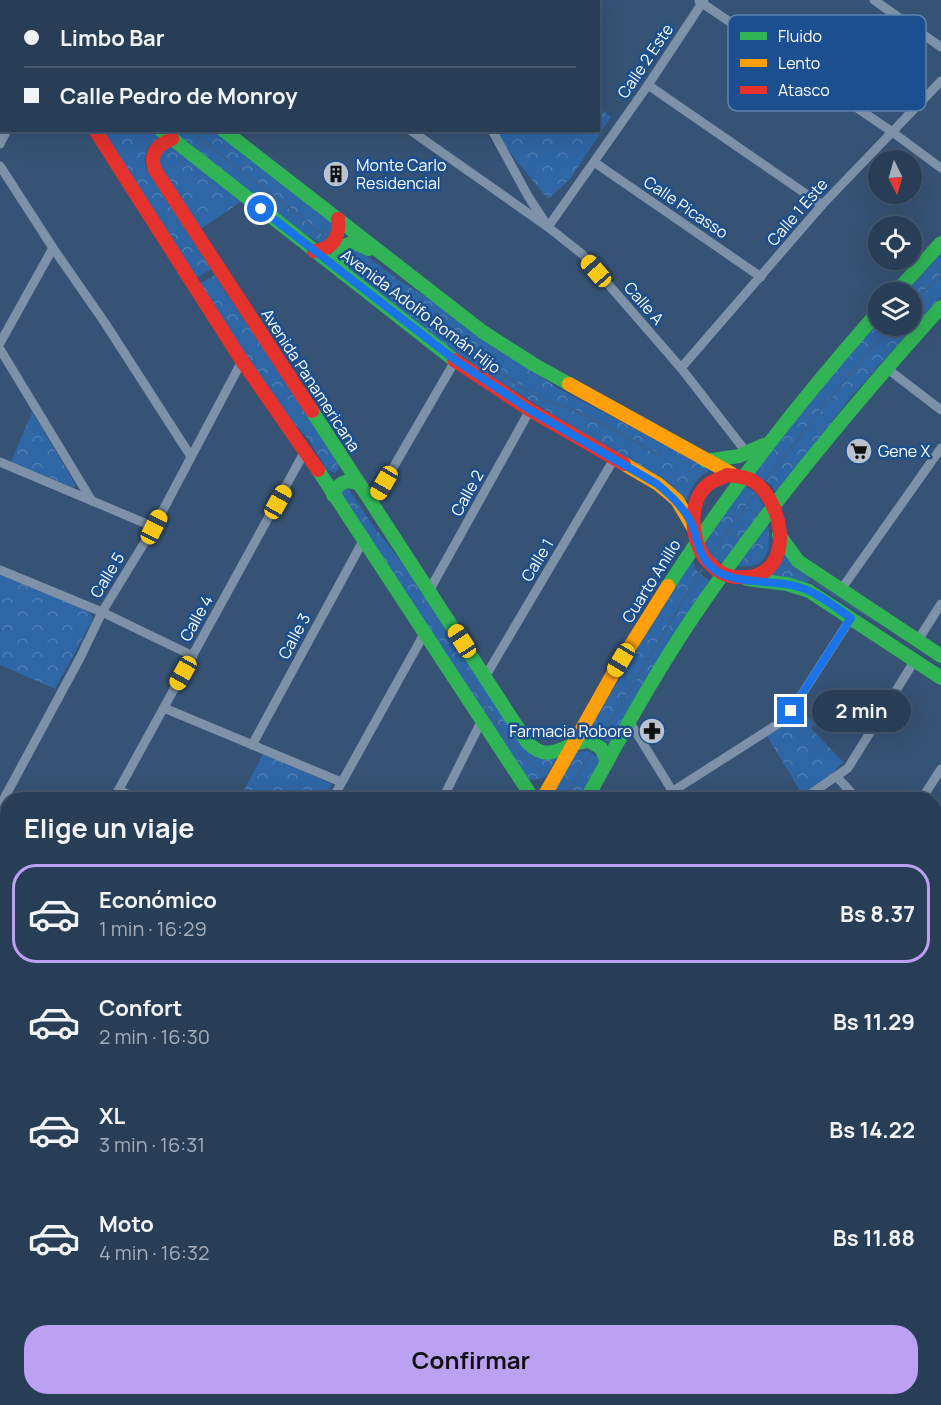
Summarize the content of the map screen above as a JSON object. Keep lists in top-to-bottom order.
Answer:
{
  "streets": {
    "main road": ["Avenida Adolfo Román Hijo", "Avenida Panamericana", "Cuarto Anillo"],
    "street": [
      "Calle 2 Este",
      "Calle Picasso",
      "Calle 1 Este",
      "Calle A",
      "Calle 2",
      "Calle 1",
      "Calle 5",
      "Calle 4",
      "Calle 3"
    ]
  },
  "crossings": [
    ["Calle 2 Este", "Calle Picasso"],
    ["Calle 2 Este", "Calle A"],
    ["Calle Picasso", "Calle 1 Este"],
    ["Calle 1 Este", "Calle A"],
    ["Avenida Adolfo Román Hijo", "Avenida Panamericana"],
    ["Avenida Adolfo Román Hijo", "Calle 2"],
    ["Avenida Adolfo Román Hijo", "Calle 1"],
    ["Avenida Adolfo Román Hijo", "Cuarto Anillo"],
    ["Avenida Panamericana", "Calle 2"],
    ["Avenida Panamericana", "Calle 1"],
    ["Avenida Panamericana", "Cuarto Anillo"]
  ],
  "places": {
    "building": ["Monte Carlo Residencial"],
    "supermarket": ["Gene X"],
    "pharmacy": ["Farmacia Robore"]
  },
  "legend": ["Fluido", "Lento", "Atasco"],
  "north": "bottom",
  "page": {
    "banner": ["Limbo Bar", "Calle Pedro de Monroy"],
    "bubble": "2 min",
    "heading": "Elige un viaje",
    "list": [
      {
        "name": "Económico",
        "note": "1 min · 16:29",
        "value": "Bs 8.37"
      },
      {
        "name": "Confort",
        "note": "2 min · 16:30",
        "value": "Bs 11.29"
      },
      {
        "name": "XL",
        "note": "3 min · 16:31",
        "value": "Bs 14.22"
      },
      {
        "name": "Moto",
        "note": "4 min · 16:32",
        "value": "Bs 11.88"
      }
    ],
    "buttons": "Confirmar"
  }
}
